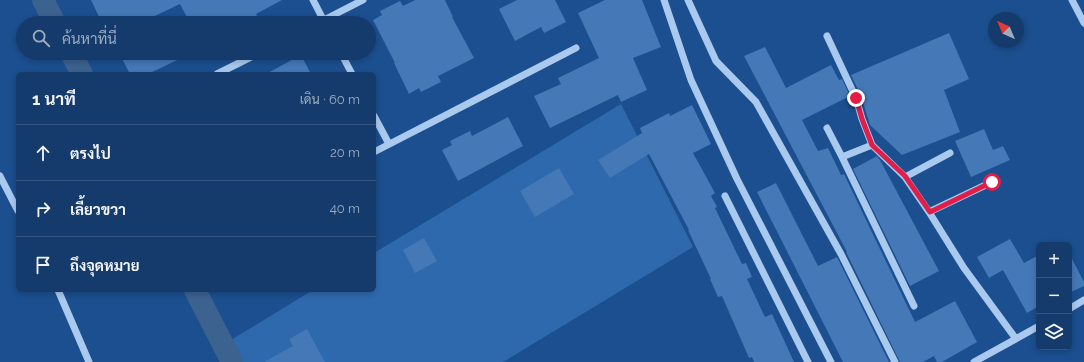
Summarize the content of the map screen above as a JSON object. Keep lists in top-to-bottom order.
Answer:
{
  "north": "top left",
  "page": {
    "search": "ค้นหาที่นี่",
    "heading": ["1 นาที", "เดิน · 60 m"],
    "list": [
      ["ตรงไป", "20 m"],
      ["เลี้ยวขวา", "40 m"],
      "ถึงจุดหมาย"
    ],
    "map_buttons": ["+", "−"]
  }
}
